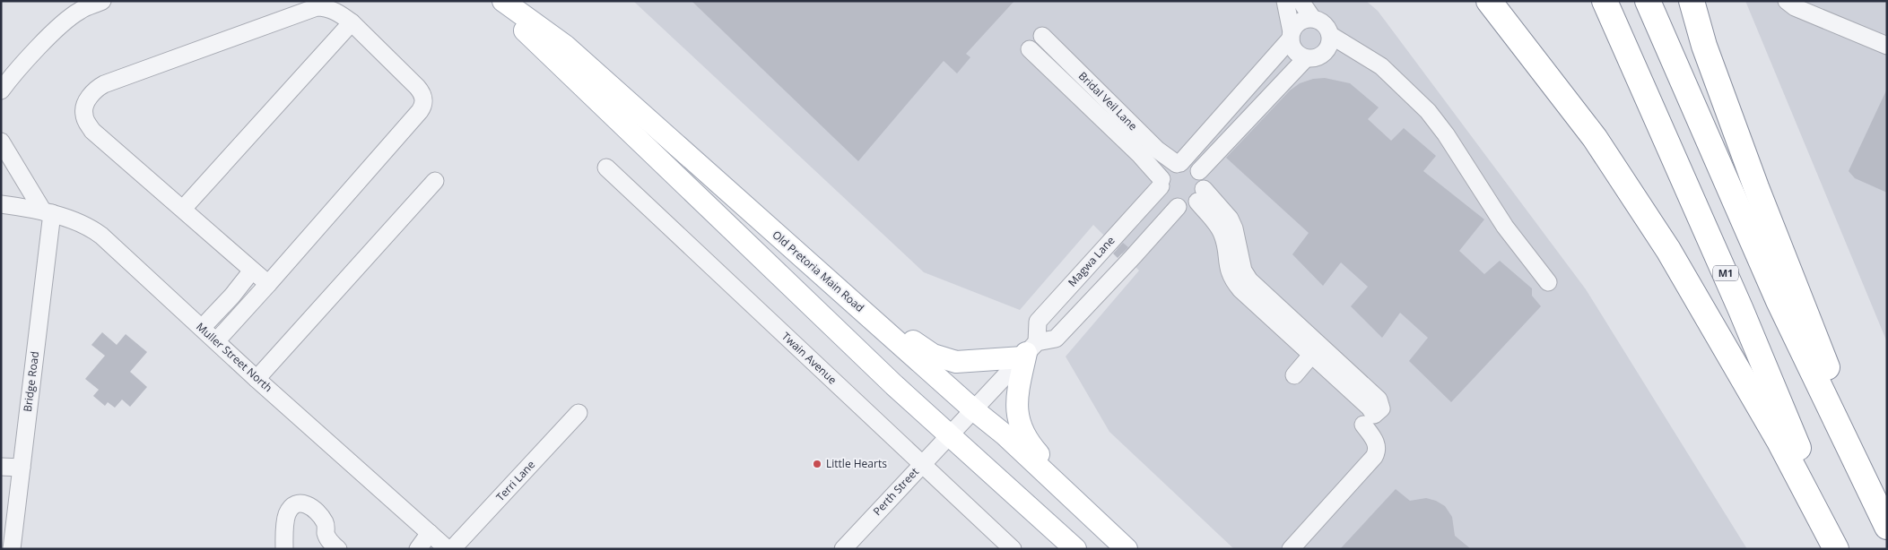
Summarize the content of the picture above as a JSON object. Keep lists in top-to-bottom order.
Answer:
{
  "streets": {
    "highway": ["M1"],
    "main road": ["Old Pretoria Main Road"],
    "street": [
      "Bridal Veil Lane",
      "Magwa Lane",
      "Muller Street North",
      "Twain Avenue",
      "Bridge Road",
      "Terri Lane",
      "Perth Street"
    ]
  },
  "crossings": [
    ["Bridal Veil Lane", "Magwa Lane"],
    ["Old Pretoria Main Road", "Perth Street"],
    ["Muller Street North", "Bridge Road"],
    ["Twain Avenue", "Perth Street"]
  ],
  "places": ["Little Hearts"]
}
